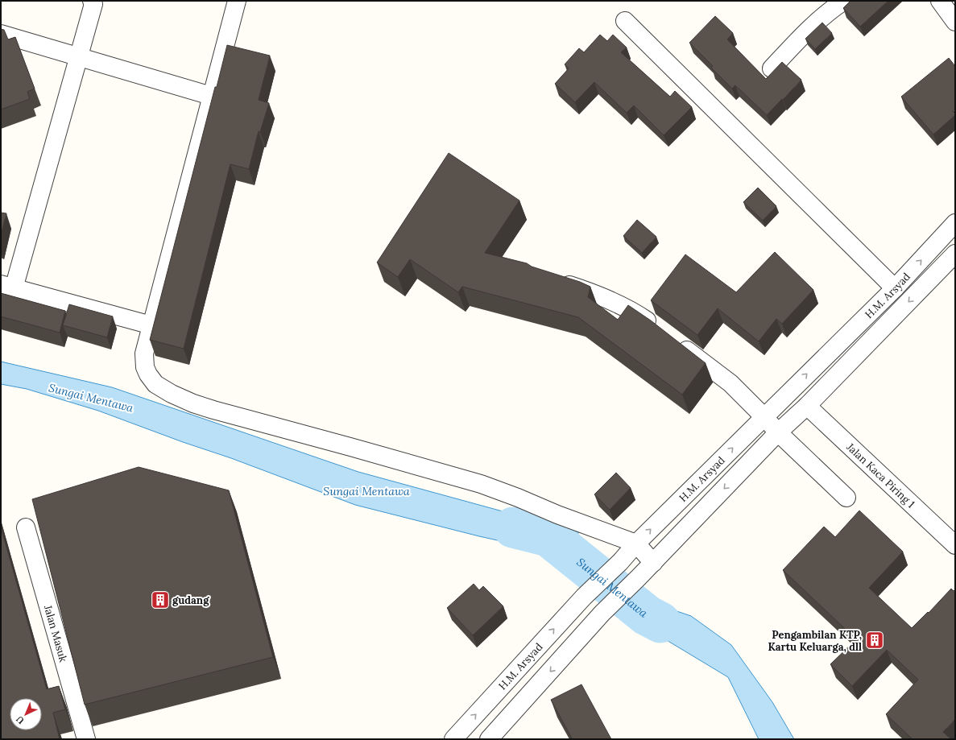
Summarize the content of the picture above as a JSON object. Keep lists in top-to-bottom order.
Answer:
{
  "streets": {
    "street": ["H.M. Arsyad", "Jalan Kaca Piring 1", "Jalan Masuk"]
  },
  "crossings": [
    ["H.M. Arsyad", "Jalan Kaca Piring 1"]
  ],
  "water": ["Sungai Mentawa"],
  "places": {
    "building": ["gudang", "Pengambilan KTP, Kartu Keluarga, dll"]
  },
  "north": "bottom left"
}
